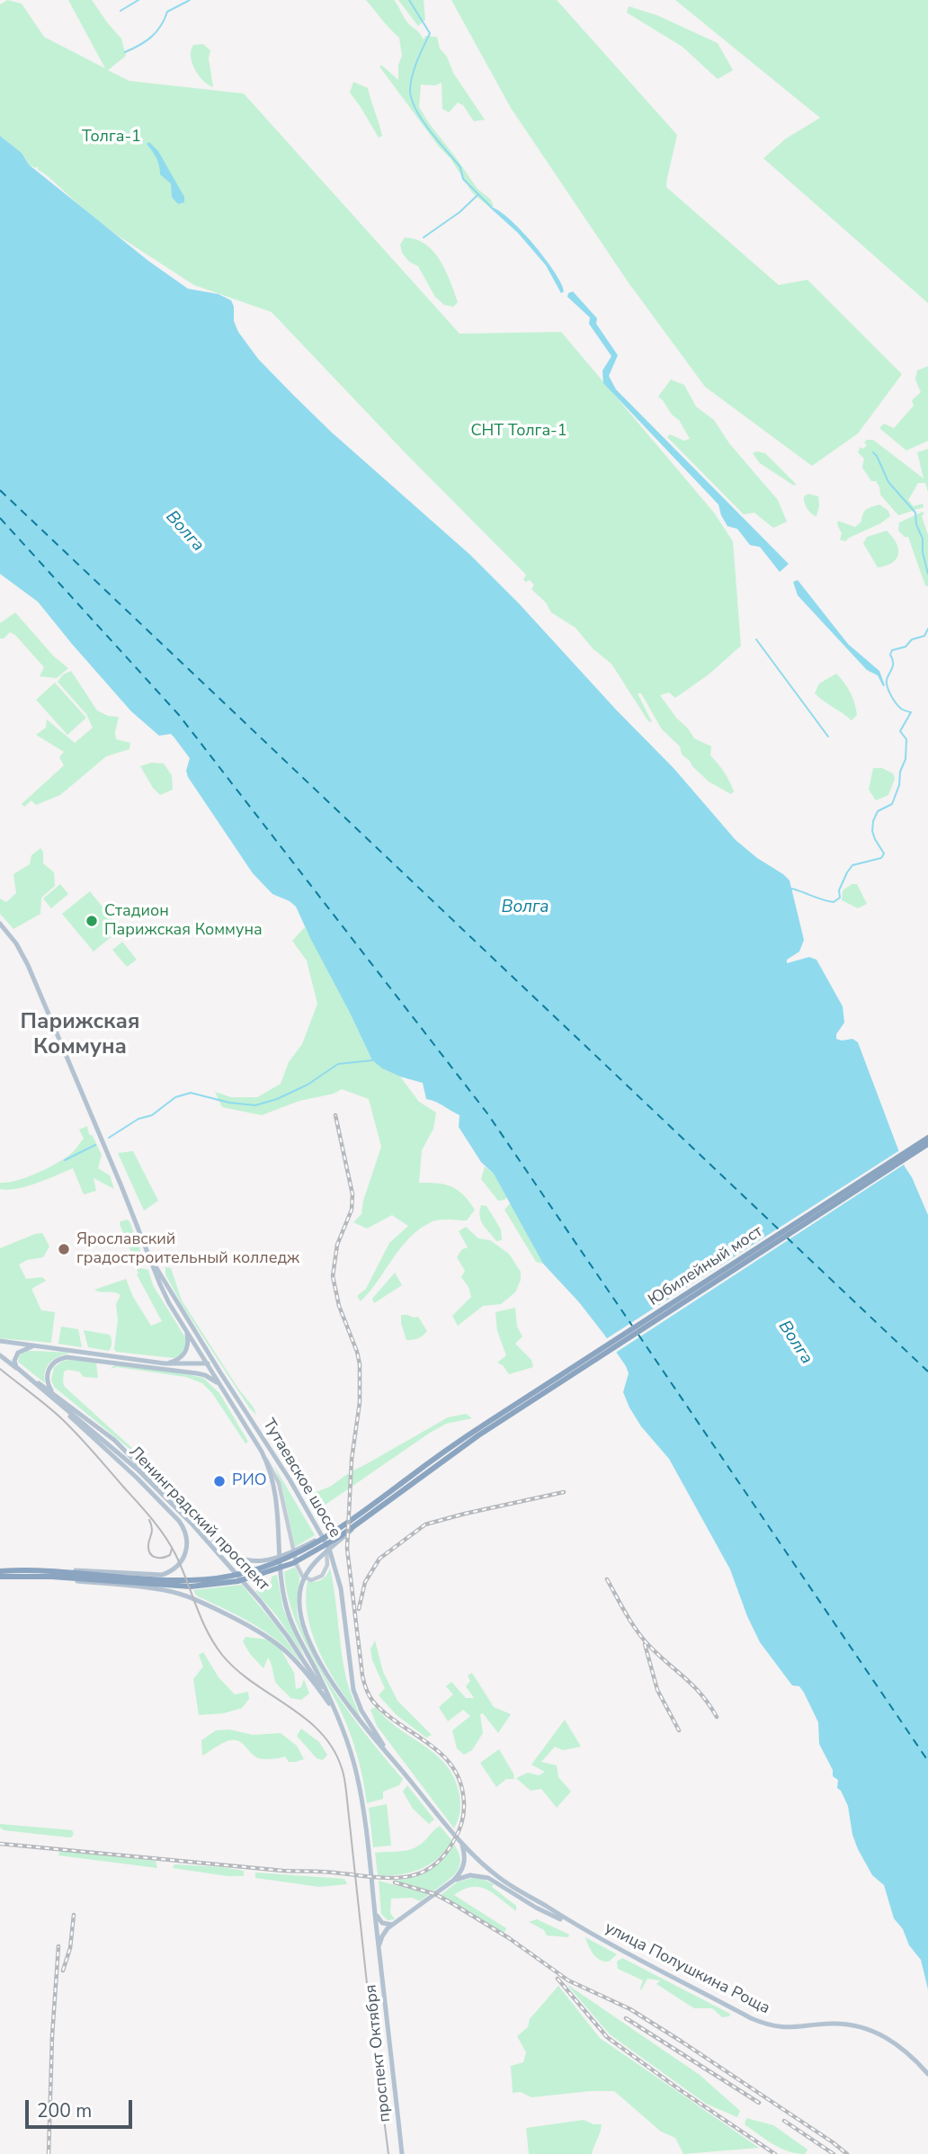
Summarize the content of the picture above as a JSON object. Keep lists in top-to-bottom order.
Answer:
{
  "streets": {
    "highway": ["Юбилейный мост"],
    "main road": [
      "Тутаевское шоссе",
      "Ленинградский проспект",
      "улица Полушкина Роща",
      "проспект Октября"
    ]
  },
  "crossings": [
    ["Тутаевское шоссе", "Ленинградский проспект"],
    ["Тутаевское шоссе", "улица Полушкина Роща"],
    ["Тутаевское шоссе", "проспект Октября"],
    ["Ленинградский проспект", "проспект Октября"]
  ],
  "districts": ["Парижская Коммуна"],
  "water": ["Волга"],
  "parks": ["Толга-1", "СНТ Толга-1"],
  "places": ["Стадион Парижская Коммуна", "Ярославский градостроительный колледж", "РИО"],
  "scale_bar": "200 m"
}
